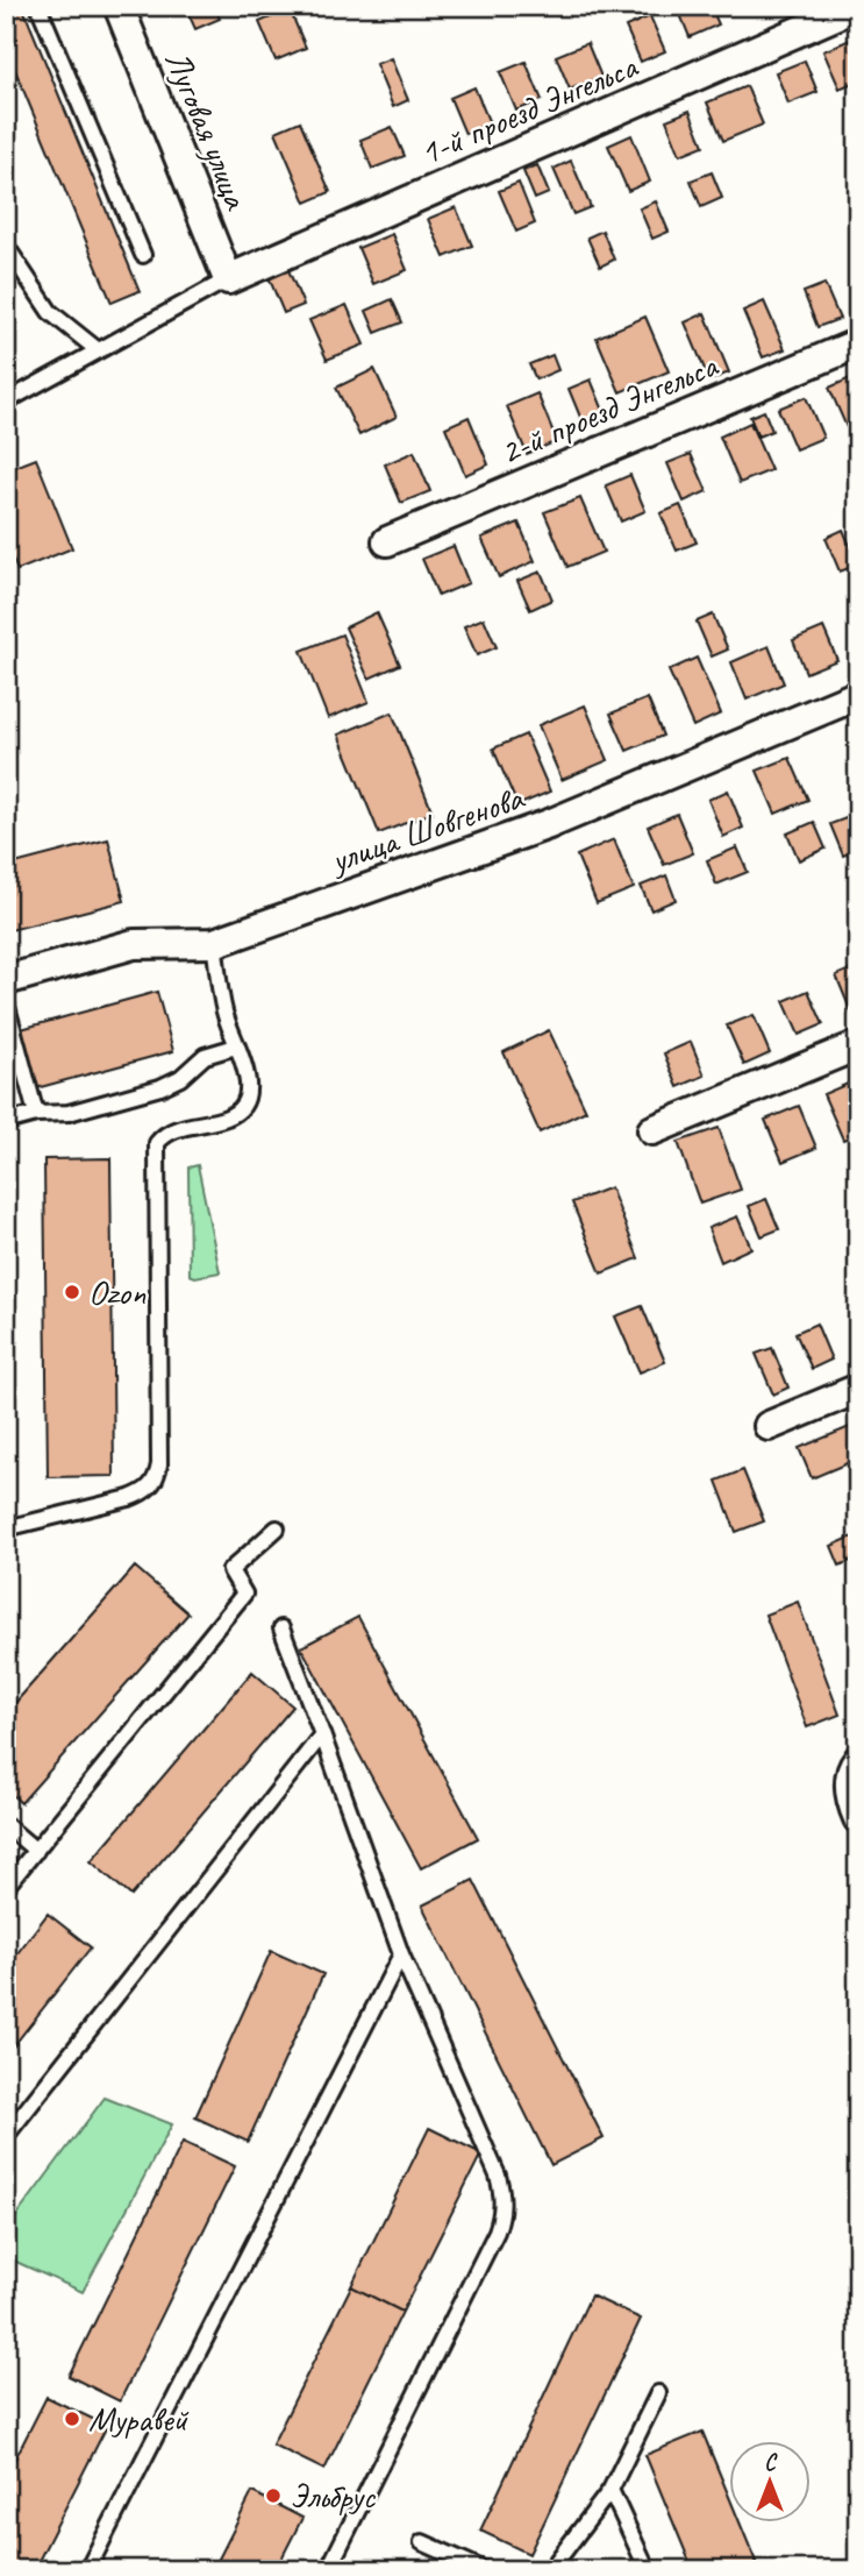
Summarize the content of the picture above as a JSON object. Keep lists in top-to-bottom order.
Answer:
{
  "streets": {
    "street": [
      "1-й проезд Энгельса",
      "Луговая улица",
      "2-й проезд Энгельса",
      "улица Шовгенова"
    ]
  },
  "crossings": [
    ["1-й проезд Энгельса", "Луговая улица"]
  ],
  "places": ["Ozon", "Муравей", "Эльбрус"],
  "north": "top"
}
